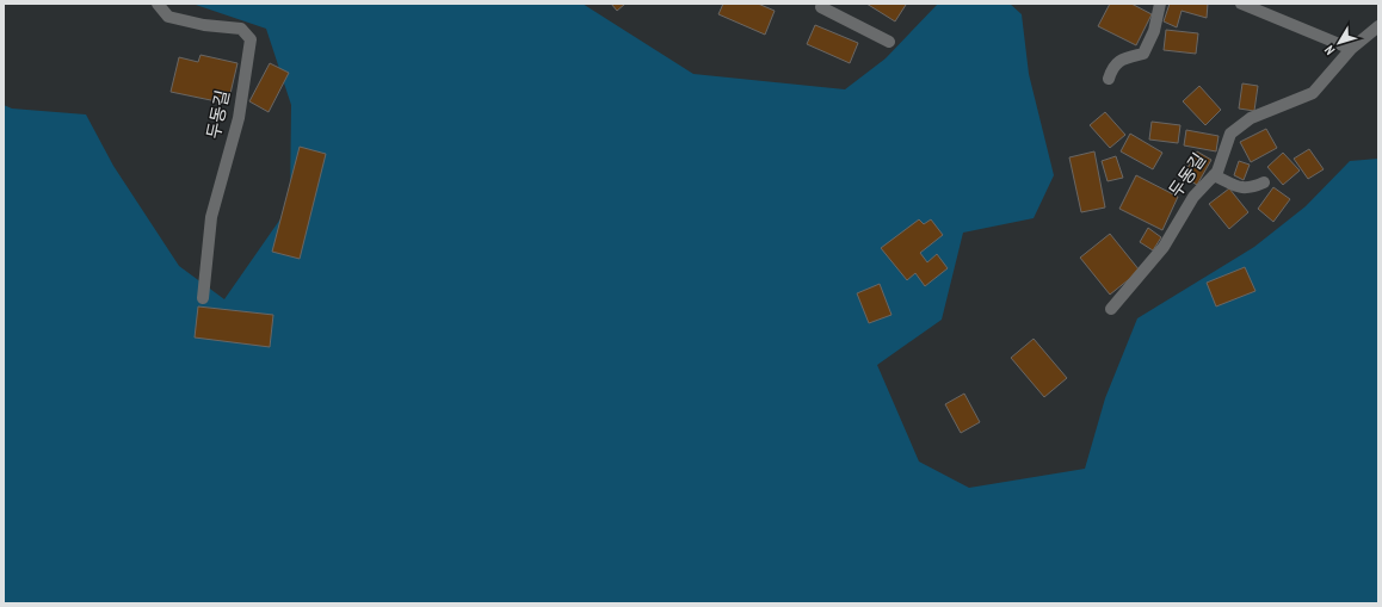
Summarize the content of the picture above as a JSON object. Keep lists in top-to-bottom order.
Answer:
{
  "streets": {
    "street": ["두동길"]
  },
  "north": "bottom left"
}
